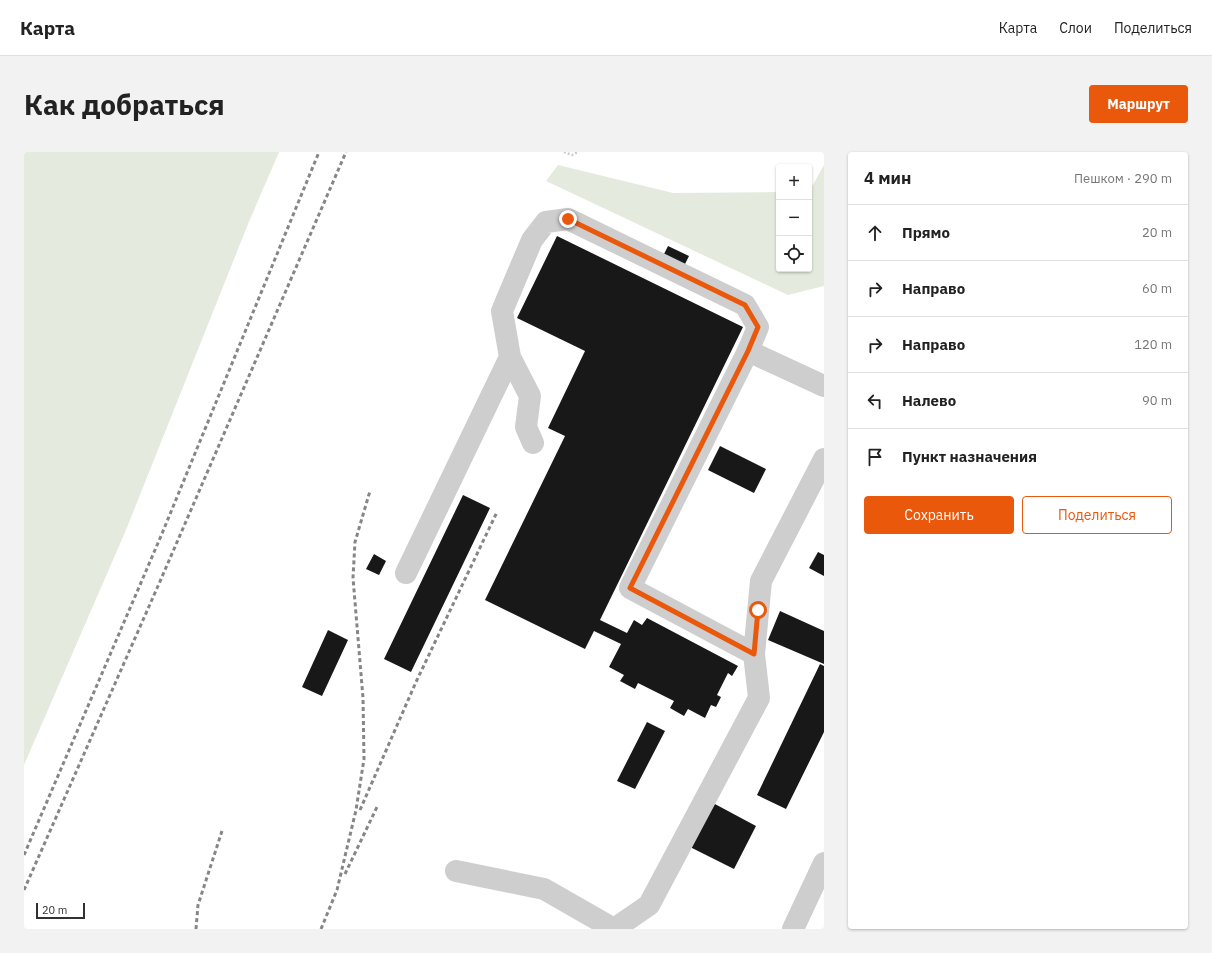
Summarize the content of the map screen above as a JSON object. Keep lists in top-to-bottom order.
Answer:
{
  "scale_bar": "20 m",
  "page": {
    "header": "Карта",
    "nav": ["Карта", "Слои", "Поделиться"],
    "buttons": [
      "Маршрут",
      ["Сохранить", "Поделиться"]
    ],
    "title": "Как добраться",
    "heading": ["4 мин", "Пешком · 290 m"],
    "map_buttons": ["+", "−"],
    "list": [
      ["Прямо", "20 m"],
      ["Направо", "60 m"],
      ["Направо", "120 m"],
      ["Налево", "90 m"],
      "Пункт назначения"
    ],
    "scale": "20 m"
  }
}
